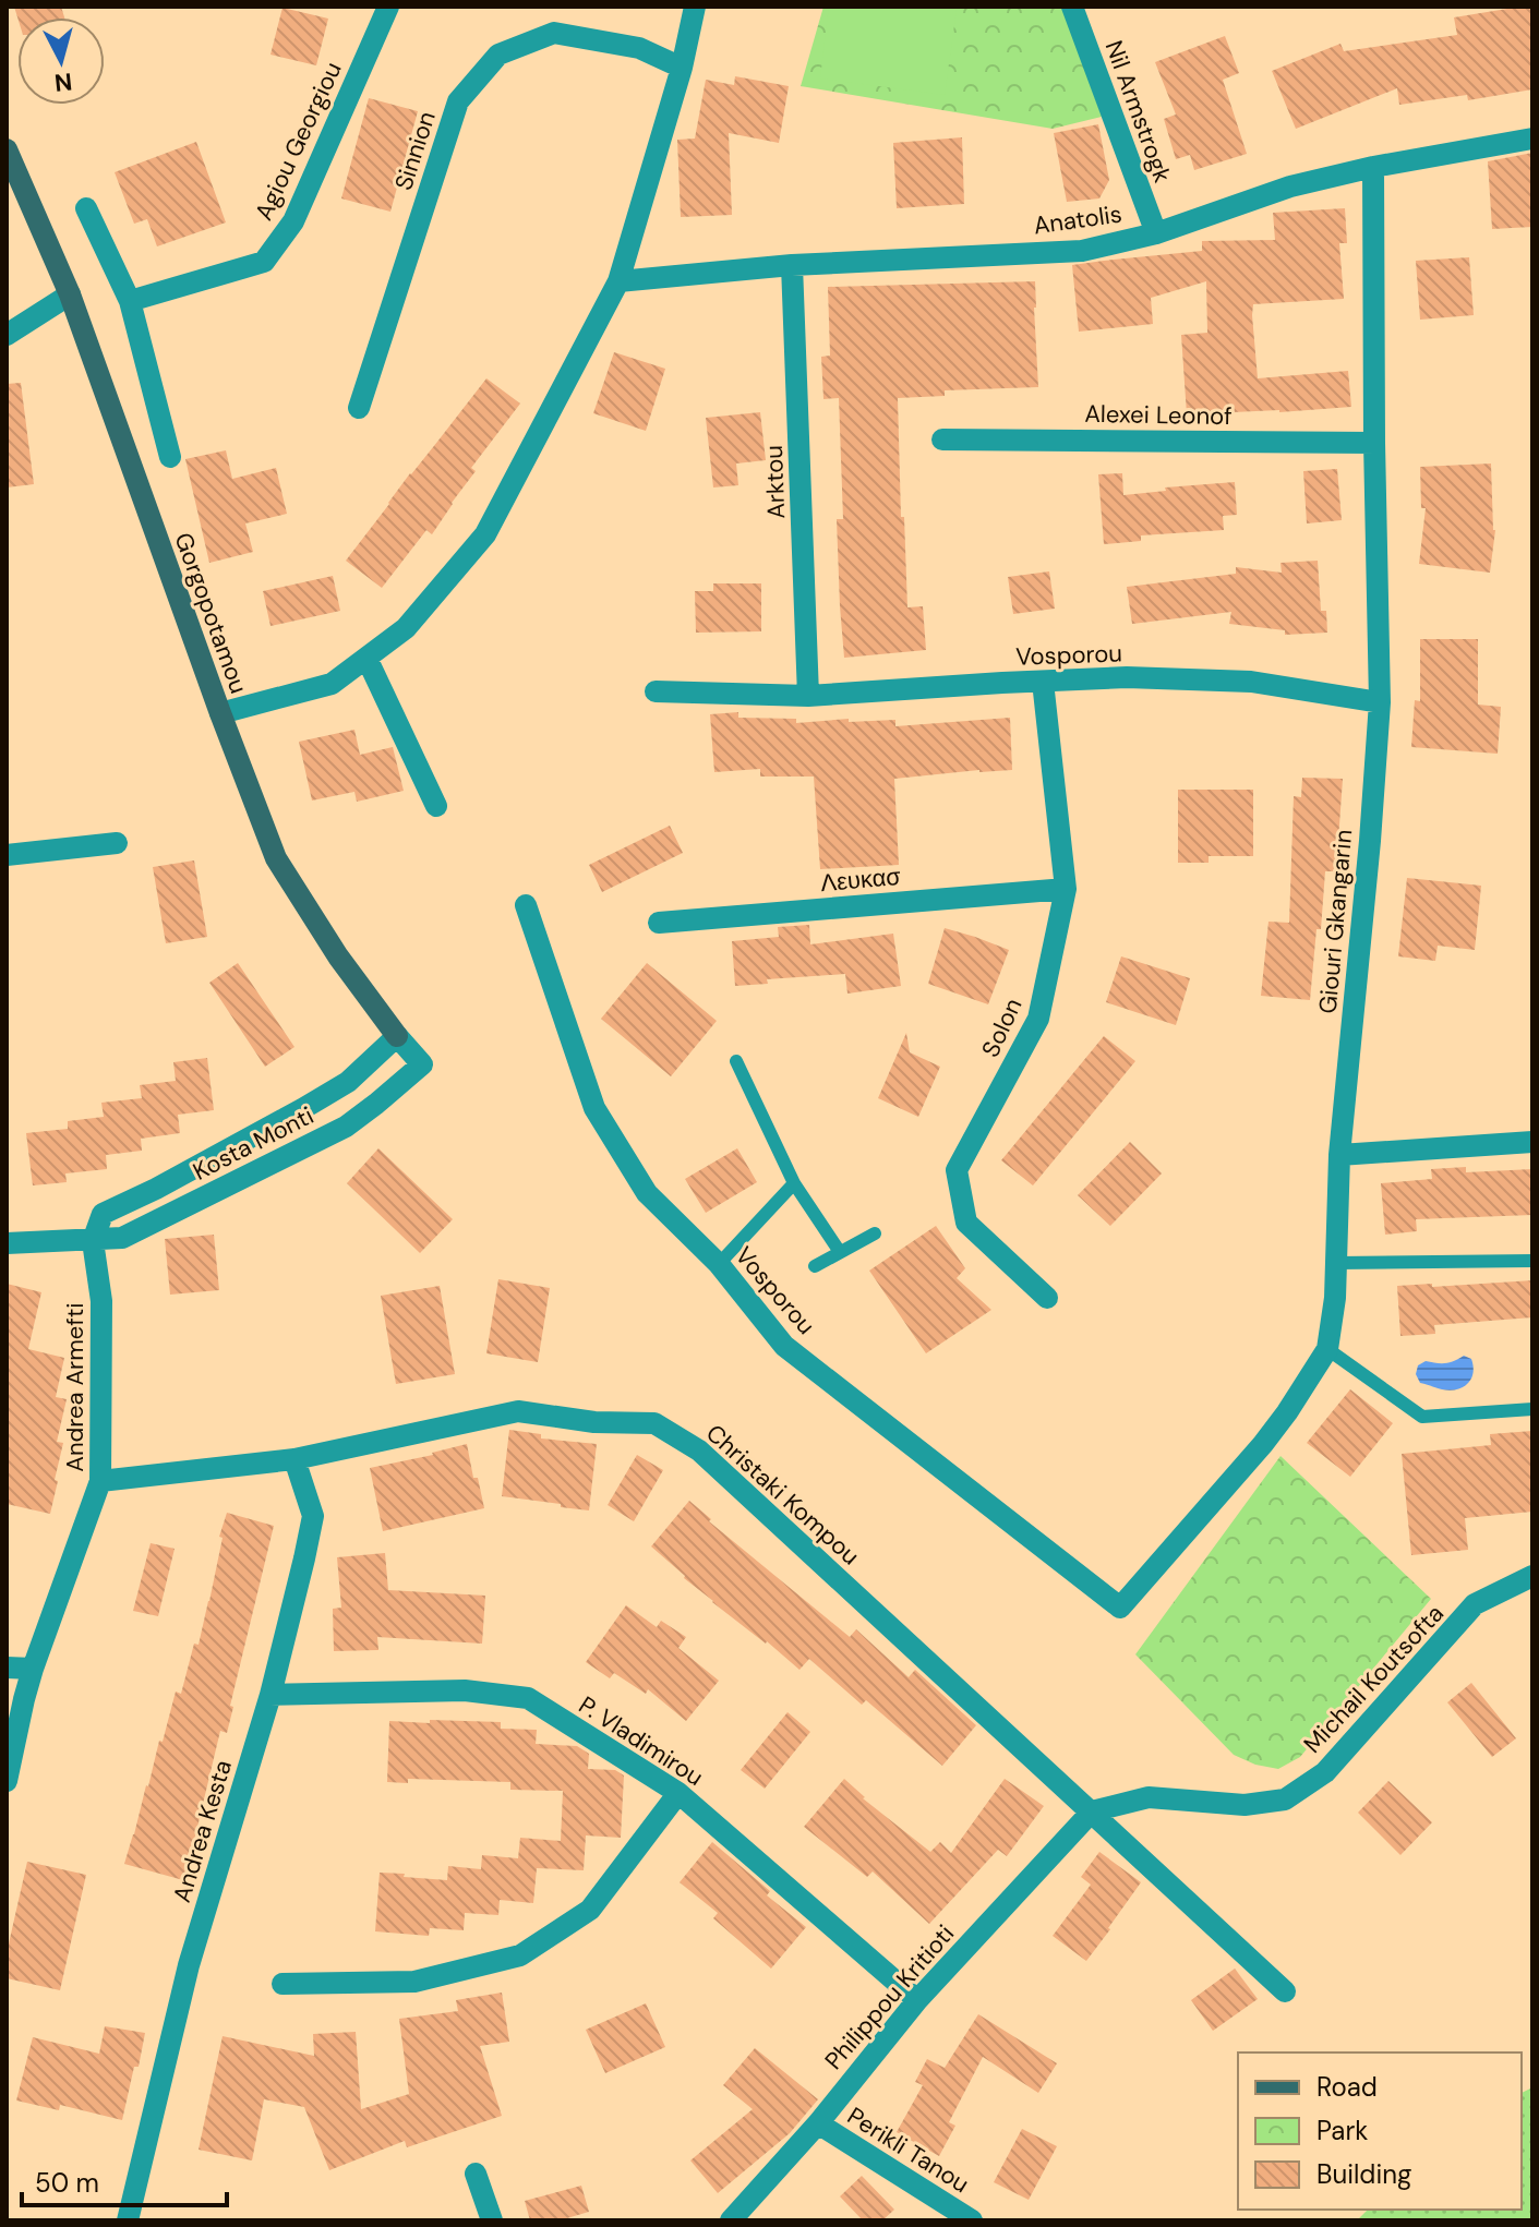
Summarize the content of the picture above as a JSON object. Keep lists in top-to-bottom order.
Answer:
{
  "streets": {
    "street": [
      "Nil Armstrogk",
      "Agiou Georgiou",
      "Sinnion",
      "Anatolis",
      "Alexei Leonof",
      "Arktou",
      "Gorgopotamou",
      "Vosporou",
      "Λευκασ",
      "Giouri Gkangarin",
      "Solon",
      "Kosta Monti",
      "Andrea Armefti",
      "Christaki Kompou",
      "Michail Koutsofta",
      "P. Vladimirou",
      "Andrea Kesta",
      "Philippou Kritioti",
      "Perikli Tanou"
    ]
  },
  "crossings": [
    ["Nil Armstrogk", "Anatolis"],
    ["Anatolis", "Arktou"],
    ["Anatolis", "Giouri Gkangarin"],
    ["Alexei Leonof", "Giouri Gkangarin"],
    ["Arktou", "Vosporou"],
    ["Gorgopotamou", "Kosta Monti"],
    ["Vosporou", "Giouri Gkangarin"],
    ["Vosporou", "Solon"],
    ["Λευκασ", "Solon"],
    ["Kosta Monti", "Andrea Armefti"],
    ["Andrea Armefti", "Christaki Kompou"],
    ["Christaki Kompou", "Michail Koutsofta"],
    ["Christaki Kompou", "Andrea Kesta"],
    ["Christaki Kompou", "Philippou Kritioti"],
    ["Michail Koutsofta", "Philippou Kritioti"],
    ["P. Vladimirou", "Andrea Kesta"],
    ["P. Vladimirou", "Philippou Kritioti"],
    ["Philippou Kritioti", "Perikli Tanou"]
  ],
  "legend": ["Road", "Park", "Building"],
  "scale_bar": "50 m",
  "north": "bottom"
}
